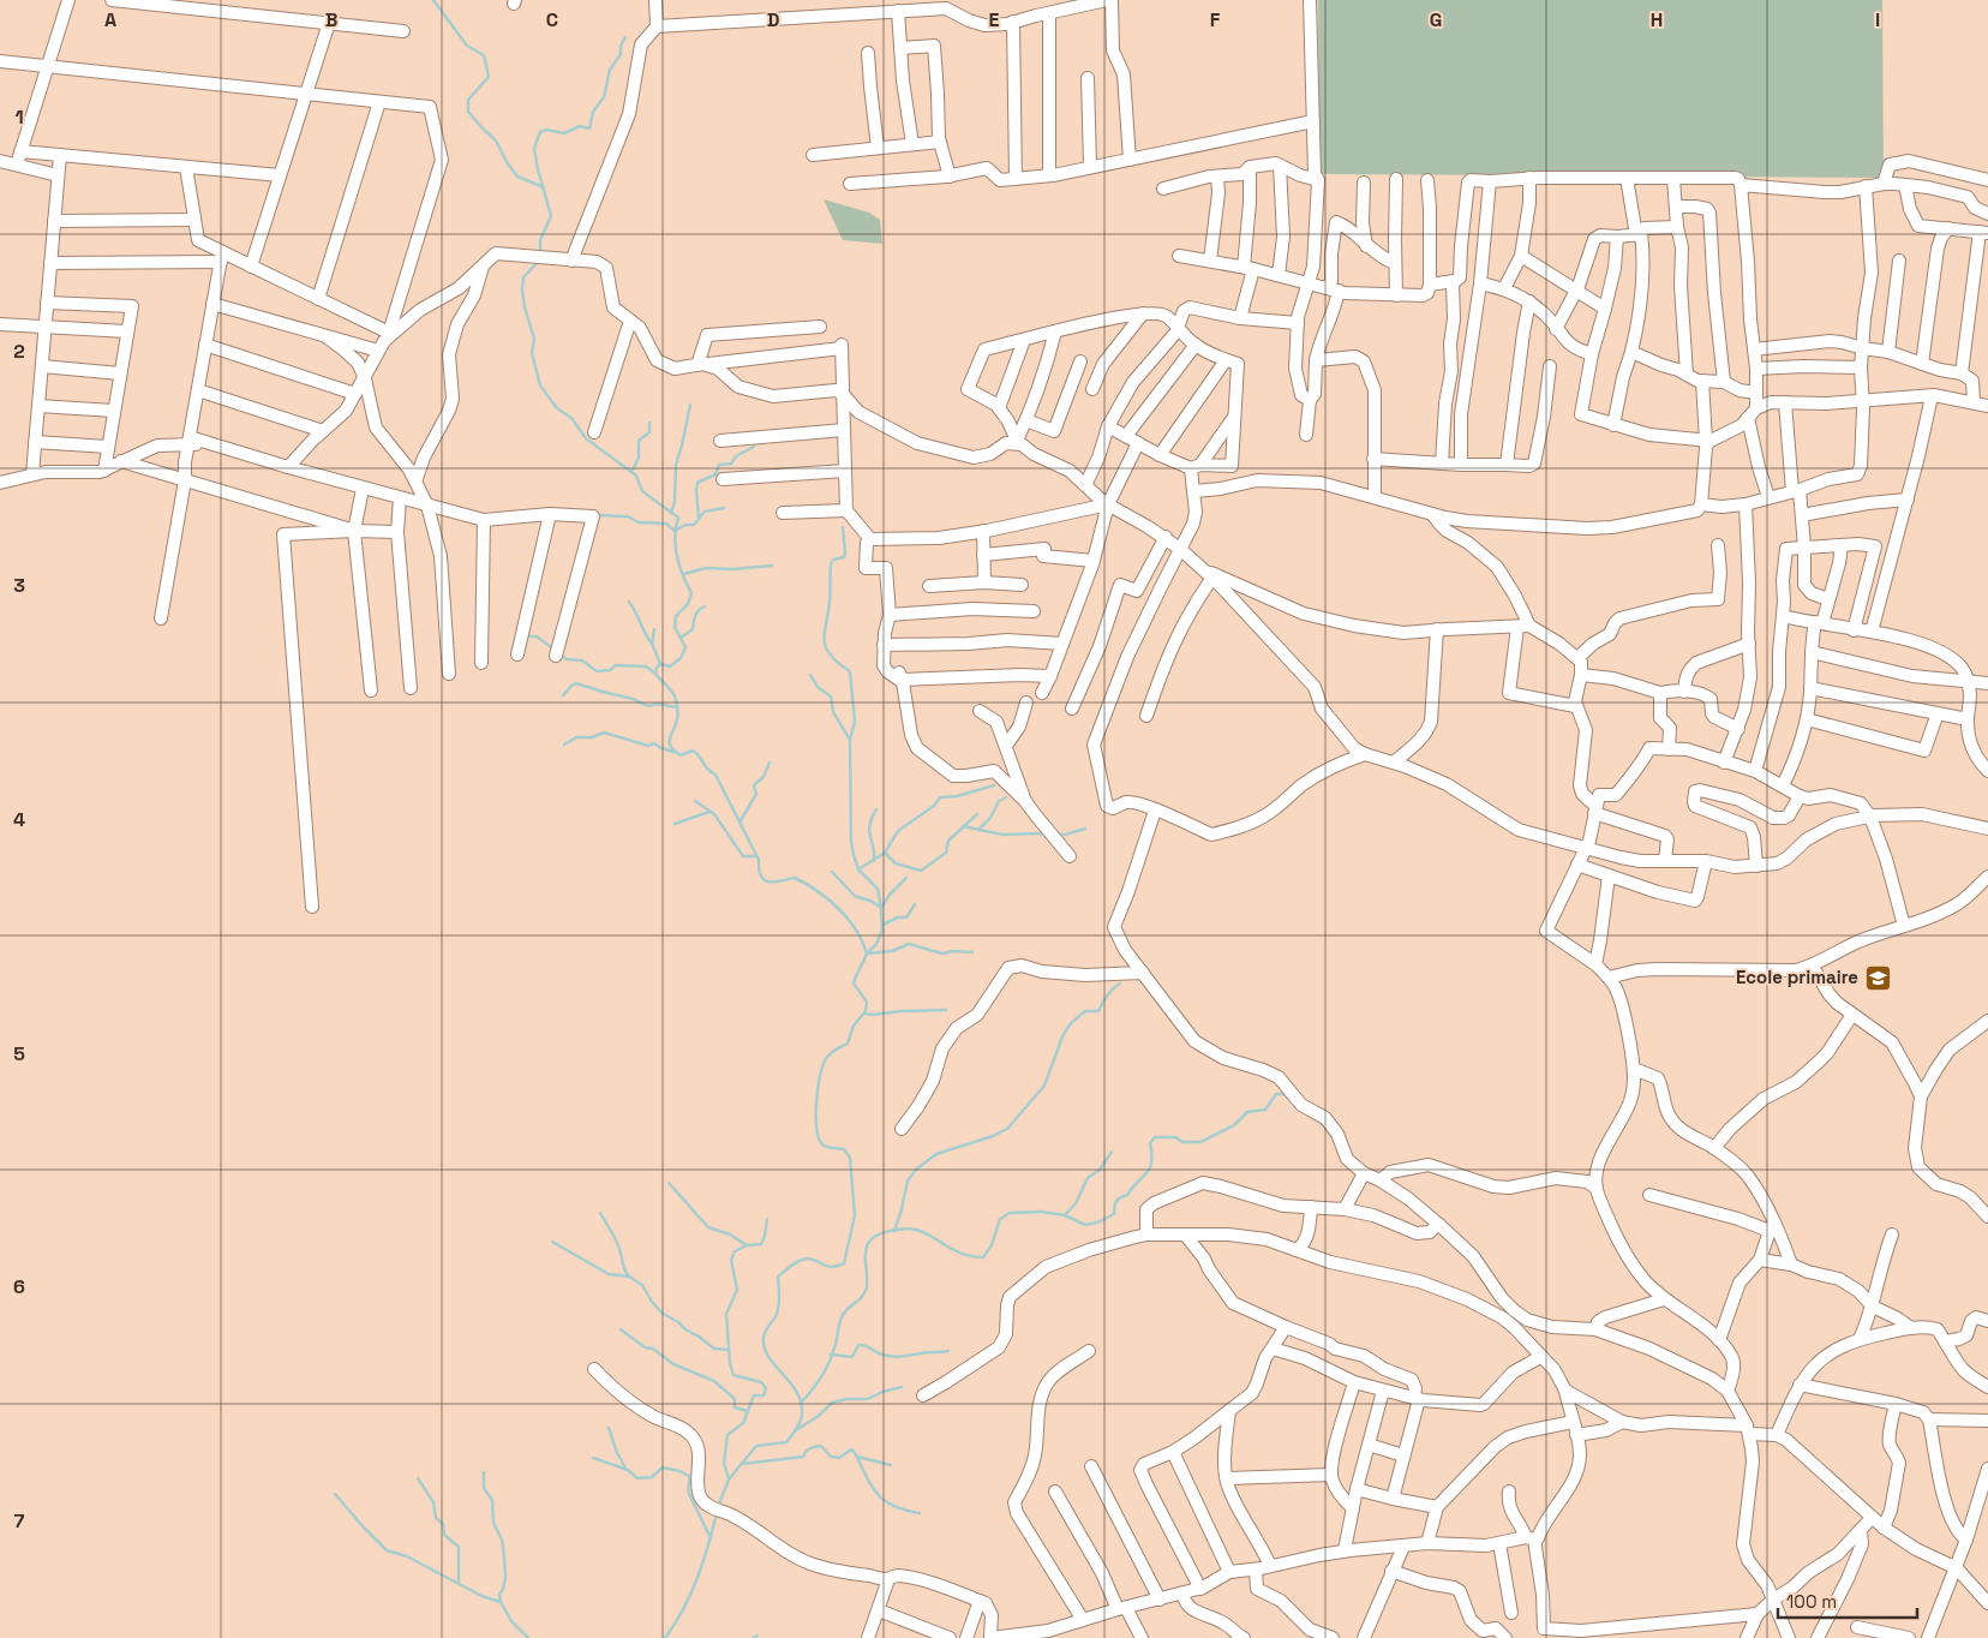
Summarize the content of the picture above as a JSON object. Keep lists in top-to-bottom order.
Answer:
{
  "places": {
    "school or university": ["Ecole primaire"]
  },
  "scale_bar": "100 m",
  "grid": {
    "columns": [
      "A",
      "B",
      "C",
      "D",
      "E",
      "F",
      "G",
      "H",
      "I"
    ],
    "rows": [
      "1",
      "2",
      "3",
      "4",
      "5",
      "6",
      "7"
    ]
  }
}
